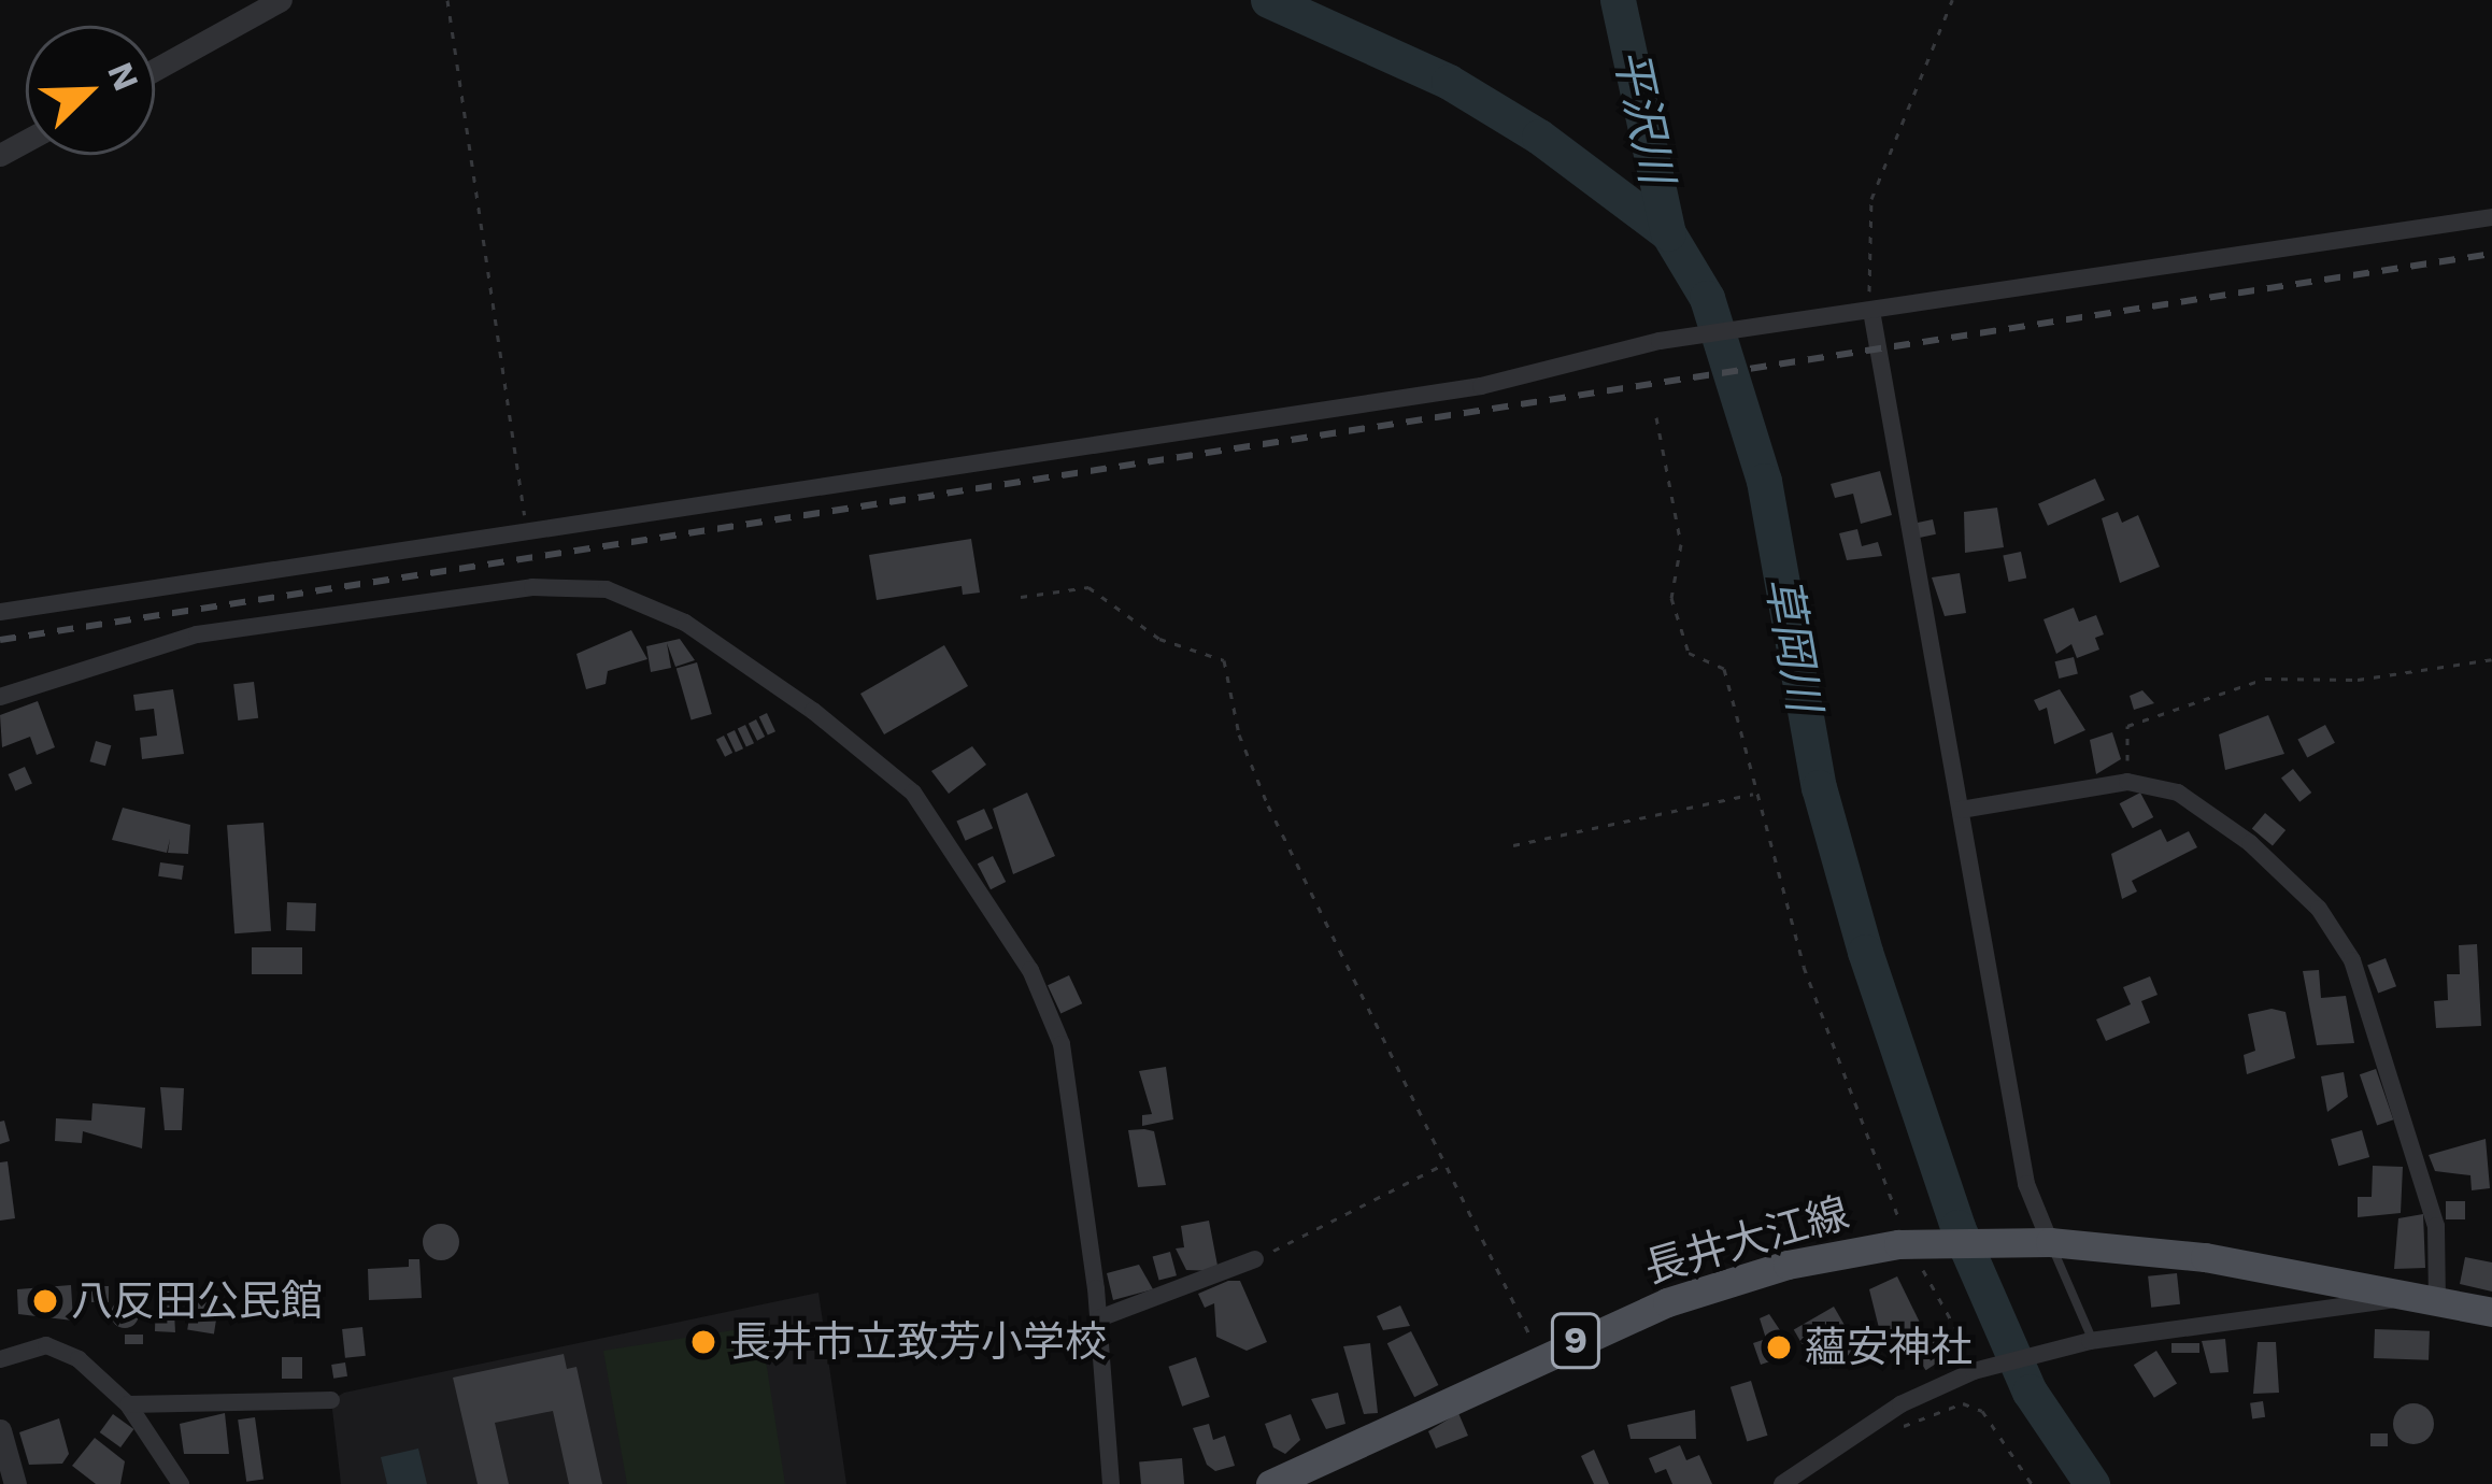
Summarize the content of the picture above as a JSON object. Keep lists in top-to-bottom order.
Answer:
{
  "streets": {
    "main road": ["長井大江線", "9"]
  },
  "crossings": [
    ["長井大江線", "9"]
  ],
  "water": ["平沢川", "草岡川"],
  "places": ["八反田公民館", "長井市立致芳小学校", "蘊安神社"],
  "north": "top right"
}
